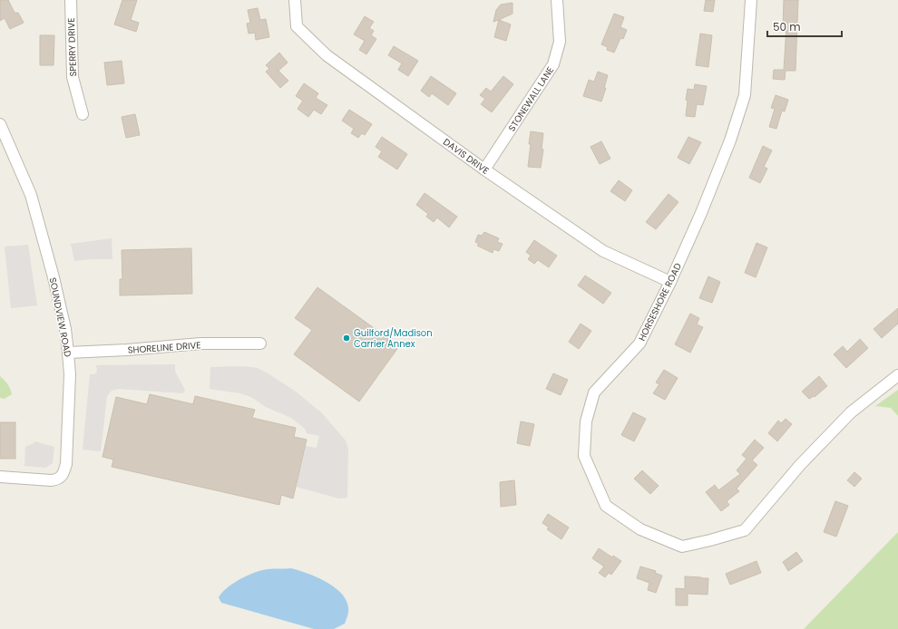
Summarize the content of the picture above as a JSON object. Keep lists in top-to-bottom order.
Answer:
{
  "streets": {
    "street": [
      "SPERRY DRIVE",
      "STONEWALL LANE",
      "DAVIS DRIVE",
      "HORSESHORE ROAD",
      "SOUNDVIEW ROAD",
      "SHORELINE DRIVE"
    ]
  },
  "crossings": [
    ["STONEWALL LANE", "DAVIS DRIVE"],
    ["DAVIS DRIVE", "HORSESHORE ROAD"],
    ["SOUNDVIEW ROAD", "SHORELINE DRIVE"]
  ],
  "places": ["Guilford/Madison Carrier Annex"],
  "scale_bar": "50 m"
}
